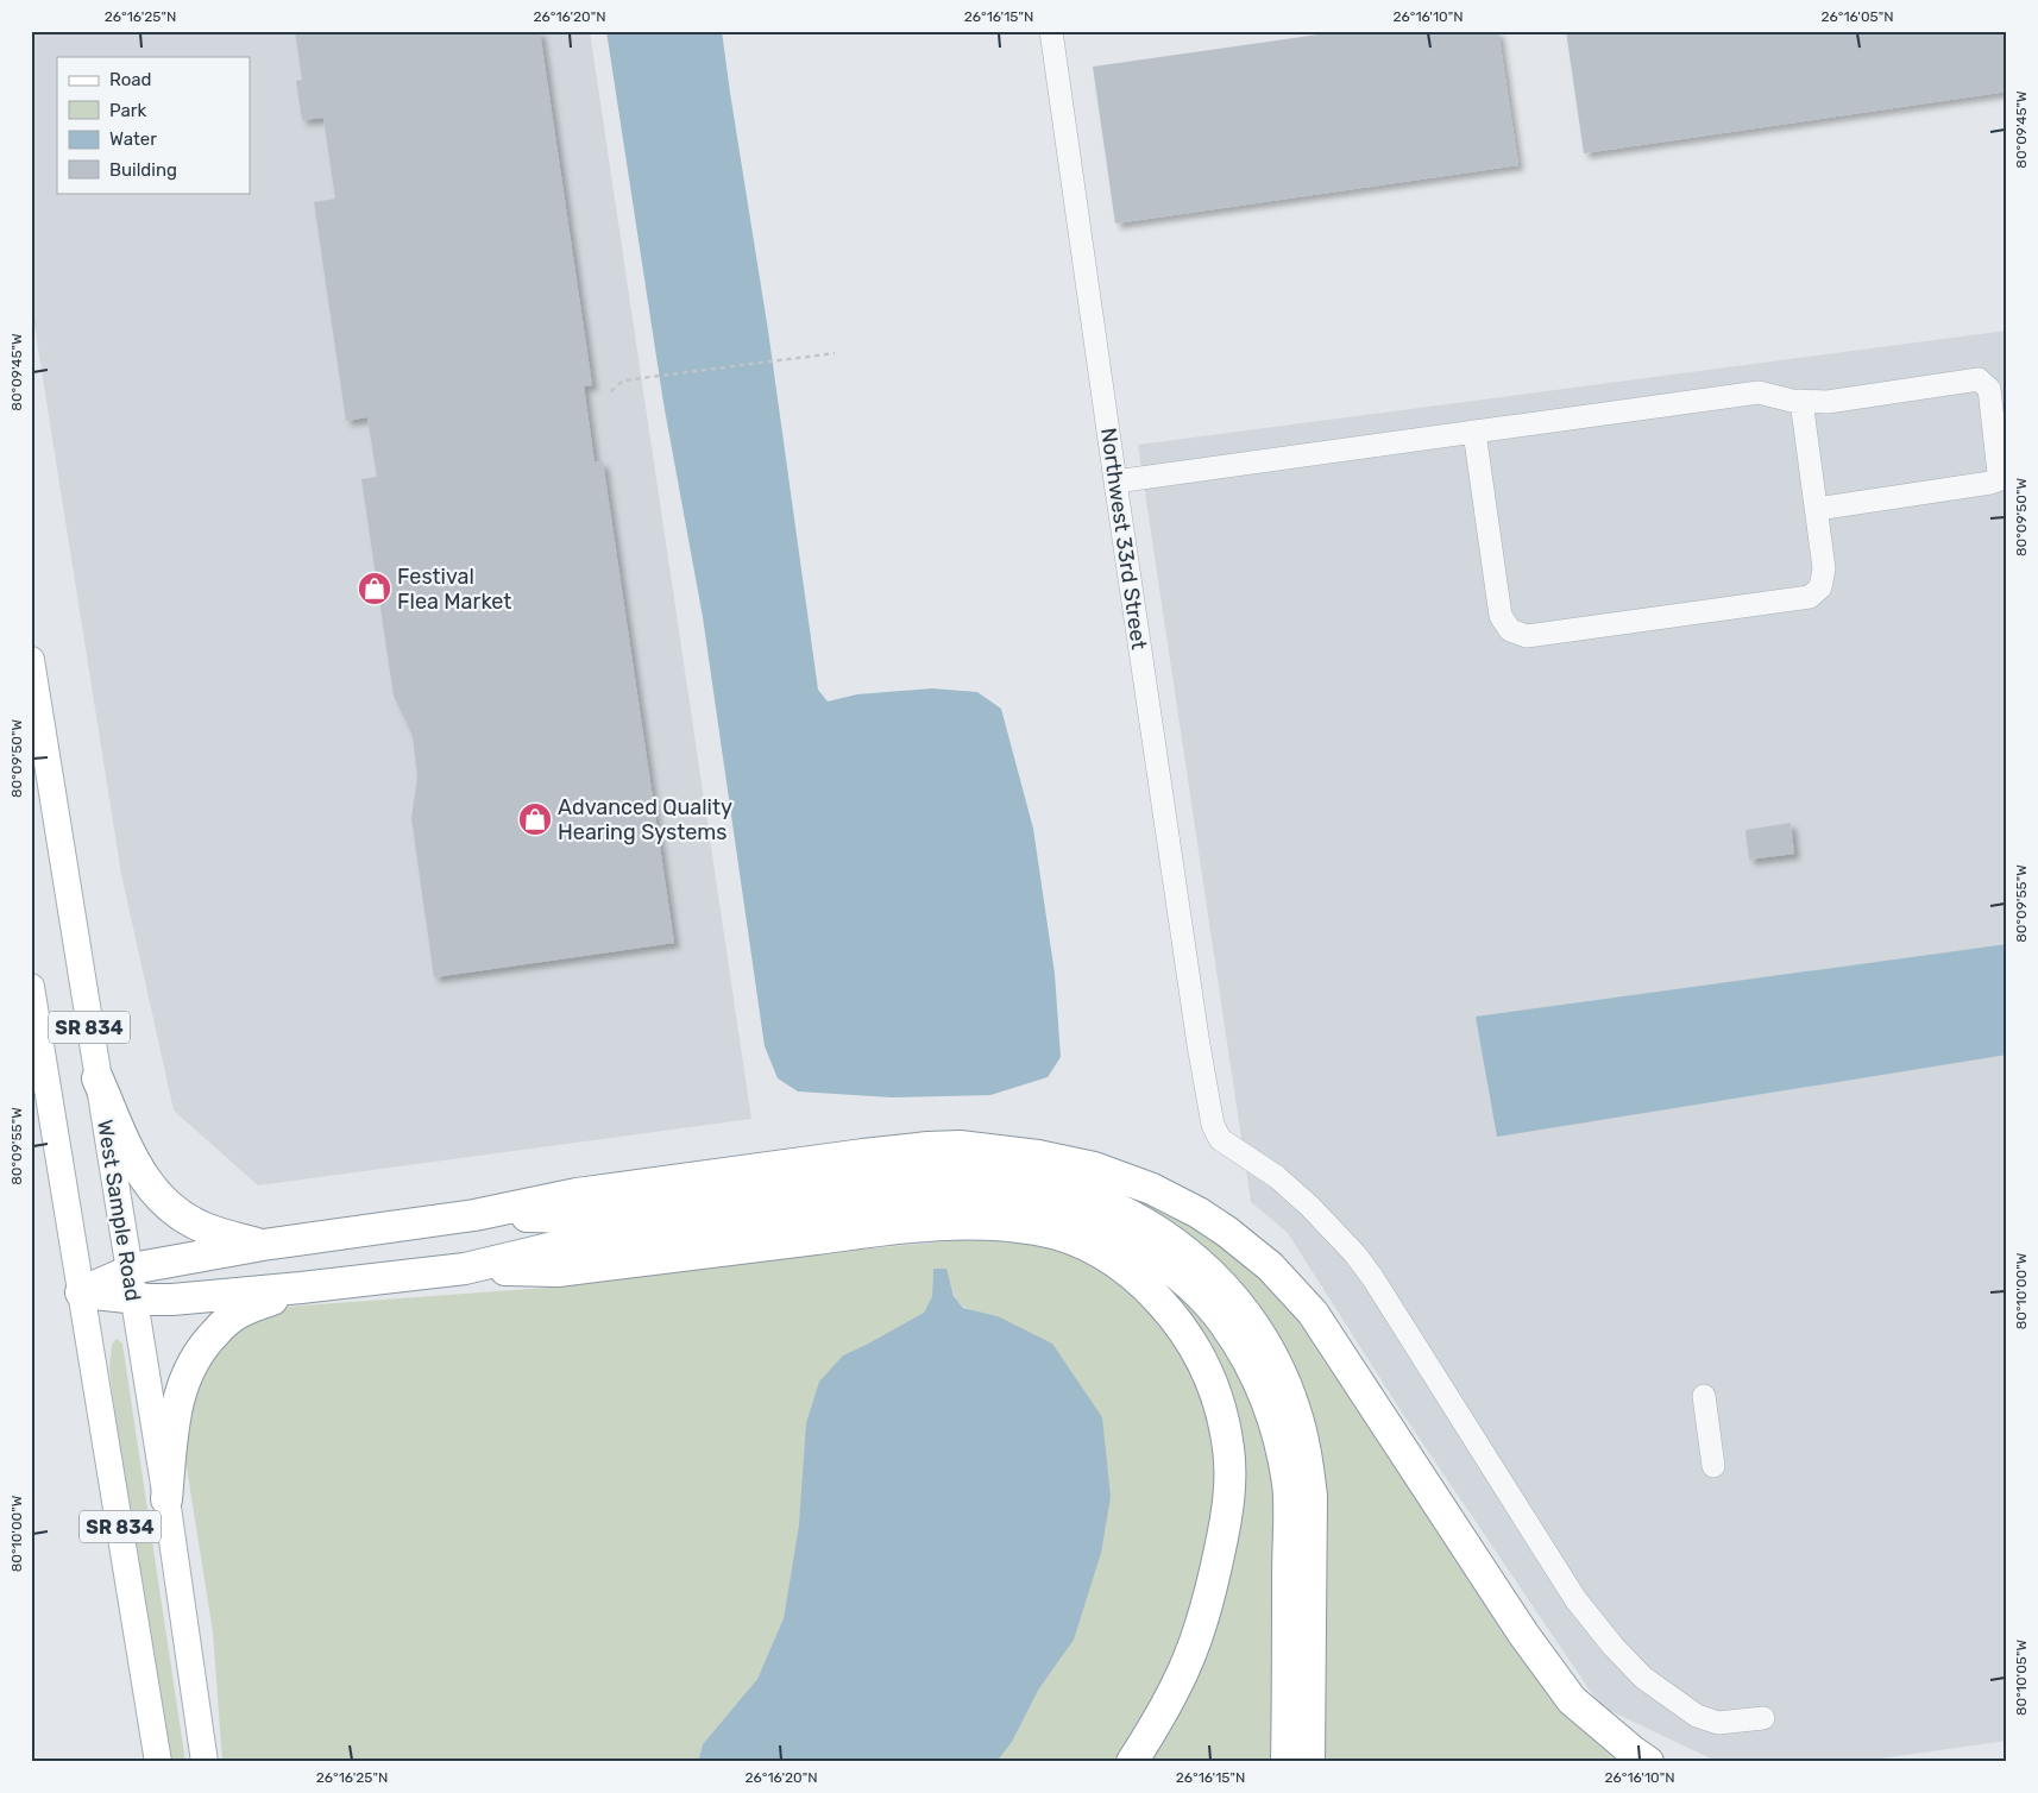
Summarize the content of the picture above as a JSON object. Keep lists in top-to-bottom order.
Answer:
{
  "streets": {
    "main road": ["SR 834", "West Sample Road"],
    "street": ["Northwest 33rd Street"]
  },
  "places": {
    "shop": ["Festival Flea Market", "Advanced Quality Hearing Systems"]
  },
  "legend": [
    "Road",
    "Park",
    "Water",
    "Building"
  ],
  "coordinates": [
    "26°16'25\"N",
    "26°16'20\"N",
    "26°16'15\"N",
    "26°16'10\"N",
    "26°16'05\"N",
    "80°09'45\"W",
    "80°09'50\"W",
    "80°09'55\"W",
    "80°10'00\"W",
    "80°10'05\"W"
  ]
}
